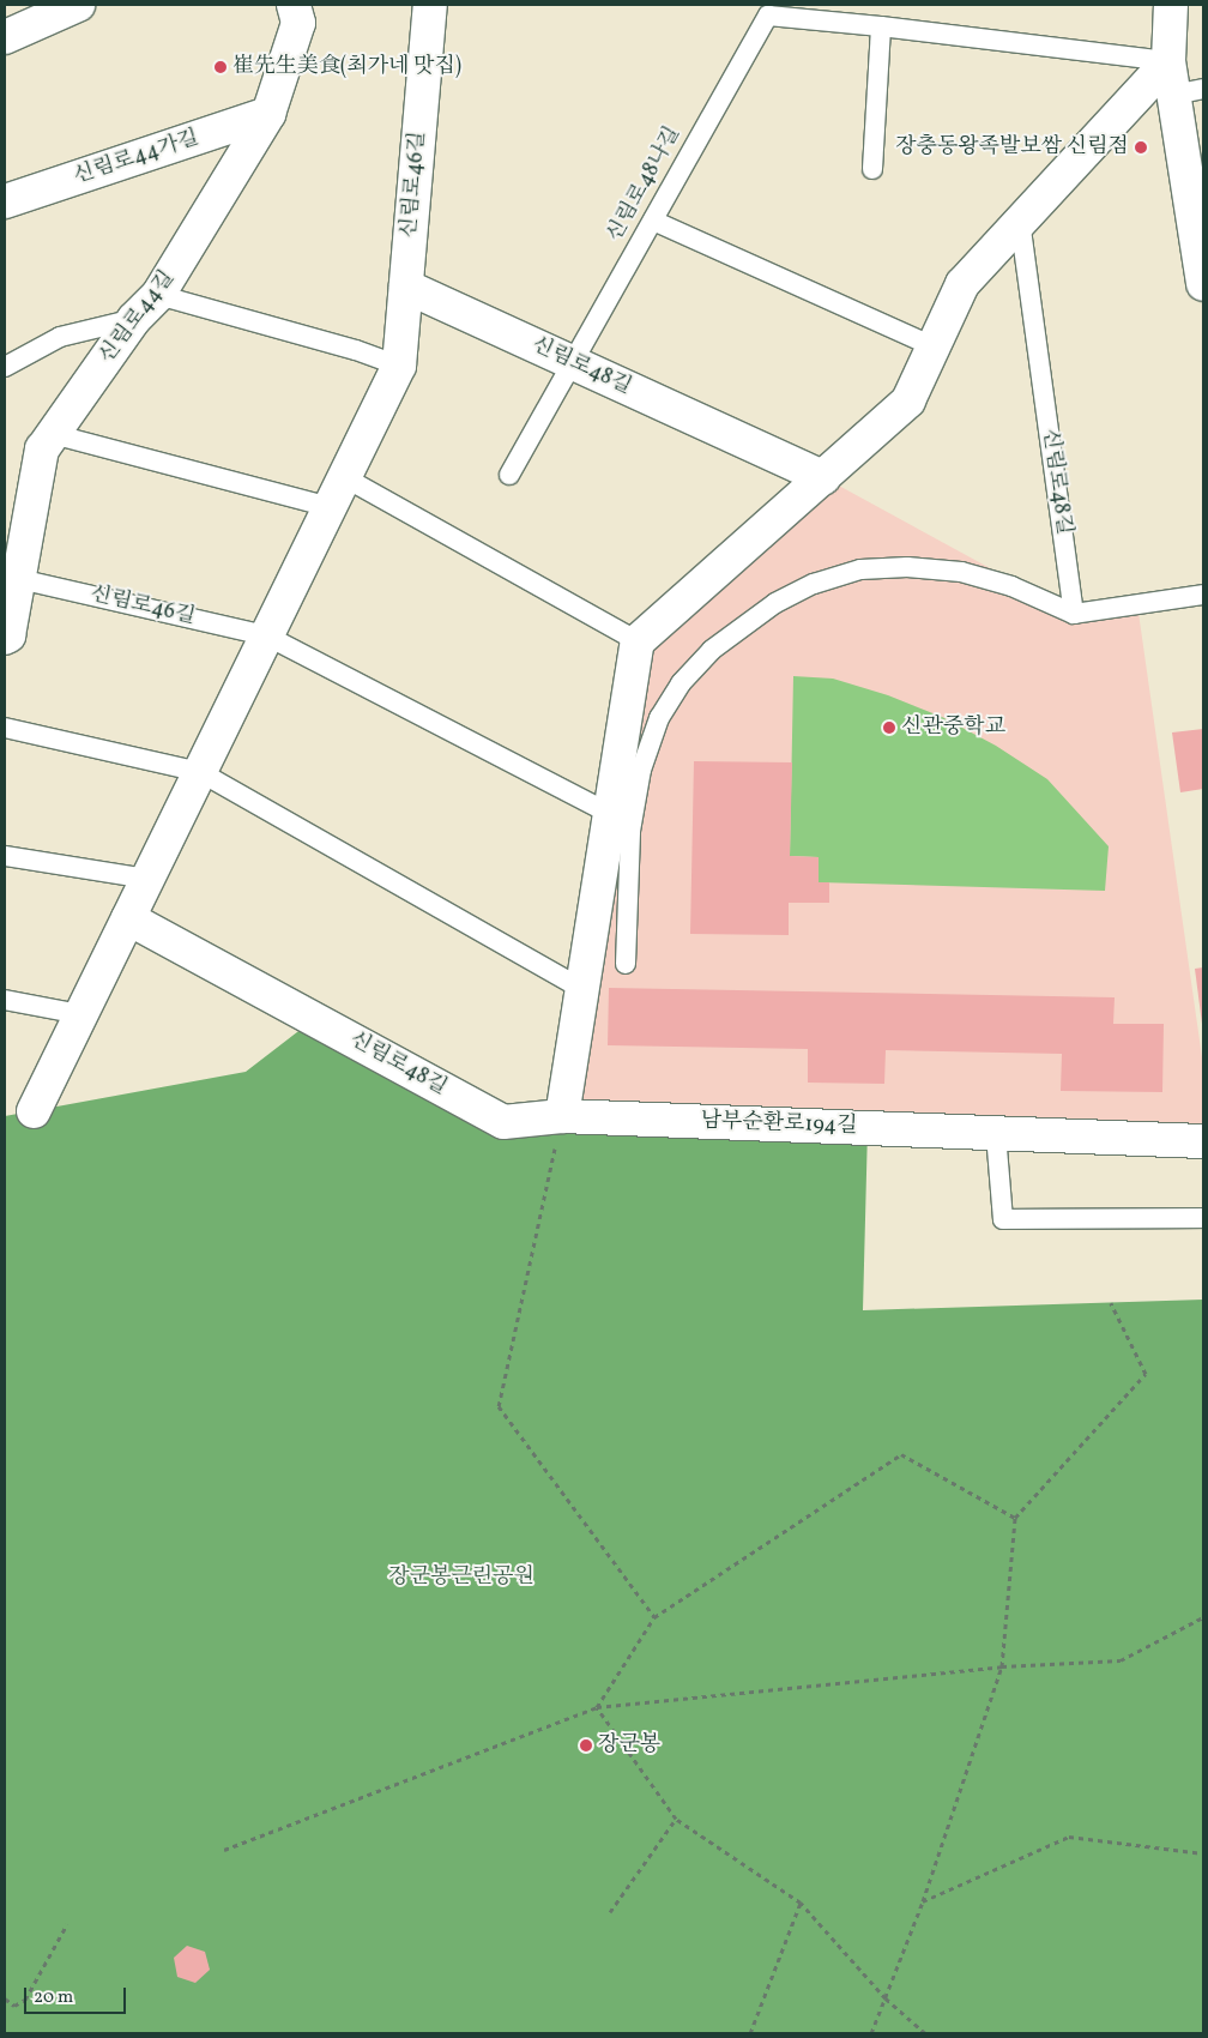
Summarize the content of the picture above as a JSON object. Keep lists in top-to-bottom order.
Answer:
{
  "streets": {
    "street": [
      "신림로44가길",
      "신림로46길",
      "신림로44길",
      "신림로48길",
      "남부순환로194길"
    ],
    "lane": ["신림로48나길"]
  },
  "crossings": [
    ["신림로44가길", "신림로44길"],
    ["신림로46길", "신림로44길"],
    ["신림로46길", "신림로48길"],
    ["신림로48나길", "신림로48길"],
    ["신림로48길", "남부순환로194길"]
  ],
  "parks": ["장군봉근린공원"],
  "places": [
    "崔先生美食(최가네 맛집)",
    "장충동왕족발보쌈 신림점",
    "신관중학교",
    "장군봉"
  ],
  "scale_bar": "20 m"
}
